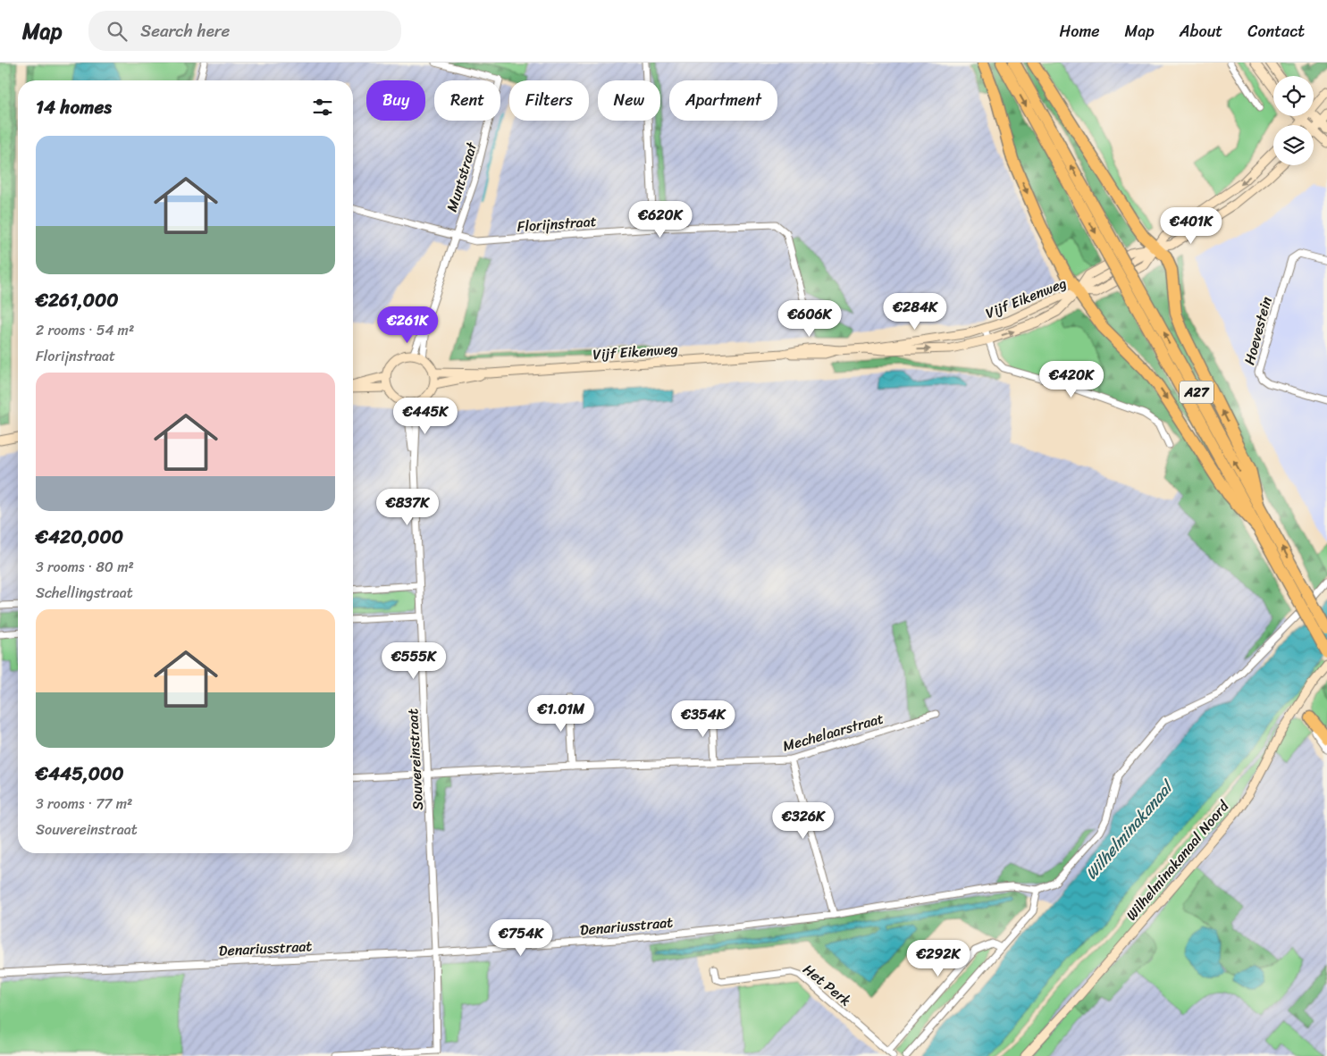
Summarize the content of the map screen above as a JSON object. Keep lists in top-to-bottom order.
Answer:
{
  "streets": {
    "highway": ["A27"],
    "main road": ["Vijf Eikenweg", "Wilhelminakanaal Noord"],
    "street": [
      "Muntstraat",
      "Florijnstraat",
      "Hoevestein",
      "Mechelaarstraat",
      "Souvereinstraat",
      "Denariusstraat",
      "Het Perk"
    ]
  },
  "crossings": [
    ["Muntstraat", "Florijnstraat"],
    ["Vijf Eikenweg", "A27"],
    ["Vijf Eikenweg", "Souvereinstraat"],
    ["Mechelaarstraat", "Souvereinstraat"],
    ["Souvereinstraat", "Denariusstraat"]
  ],
  "water": ["Wilhelminakanaal"],
  "page": {
    "header": "Map",
    "search": "Search here",
    "nav": [
      "Home",
      "Map",
      "About",
      "Contact"
    ],
    "chip": [
      "Buy",
      "Rent",
      "Filters",
      "New",
      "Apartment"
    ],
    "heading": "14 homes",
    "list": [
      {
        "name": "€261,000",
        "note": "2 rooms · 54 m² · Florijnstraat"
      },
      {
        "name": "€420,000",
        "note": "3 rooms · 80 m² · Schellingstraat"
      },
      {
        "name": "€445,000",
        "note": "3 rooms · 77 m² · Souvereinstraat"
      }
    ],
    "price": [
      "€620K",
      "€401K",
      "€284K",
      "€606K",
      "€261K",
      "€420K",
      "€445K",
      "€837K",
      "€555K",
      "€1.01M",
      "€354K",
      "€326K",
      "€754K",
      "€292K"
    ]
  }
}
